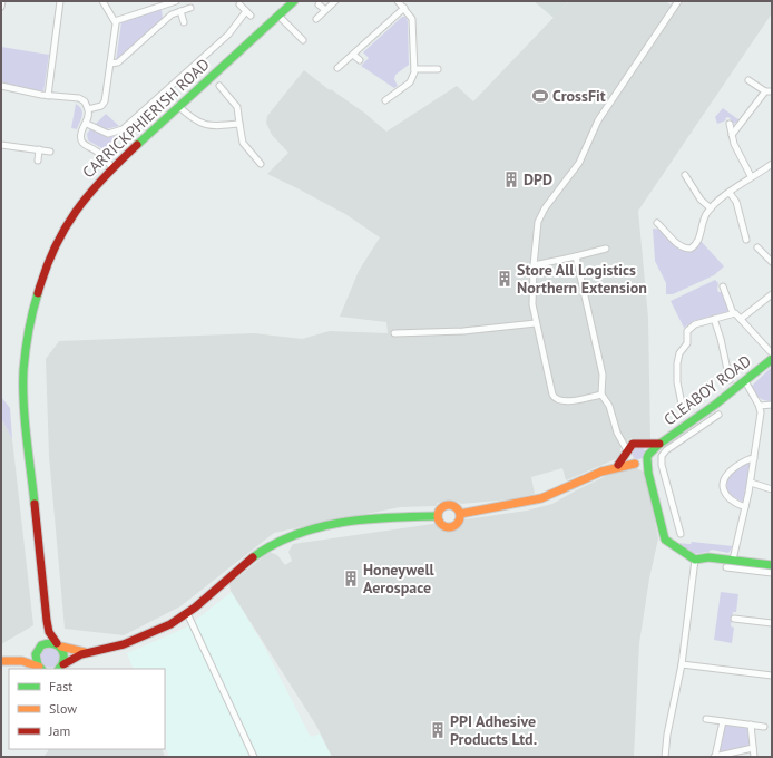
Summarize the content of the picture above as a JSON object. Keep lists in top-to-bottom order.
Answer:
{
  "streets": {
    "street": ["CARRICKPHIERISH ROAD", "CLEABOY ROAD"]
  },
  "places": {
    "sports": ["CrossFit"],
    "building": [
      "DPD",
      "Store All Logistics Northern Extension",
      "Honeywell Aerospace",
      "PPI Adhesive Products Ltd."
    ]
  },
  "legend": ["Fast", "Slow", "Jam"]
}
